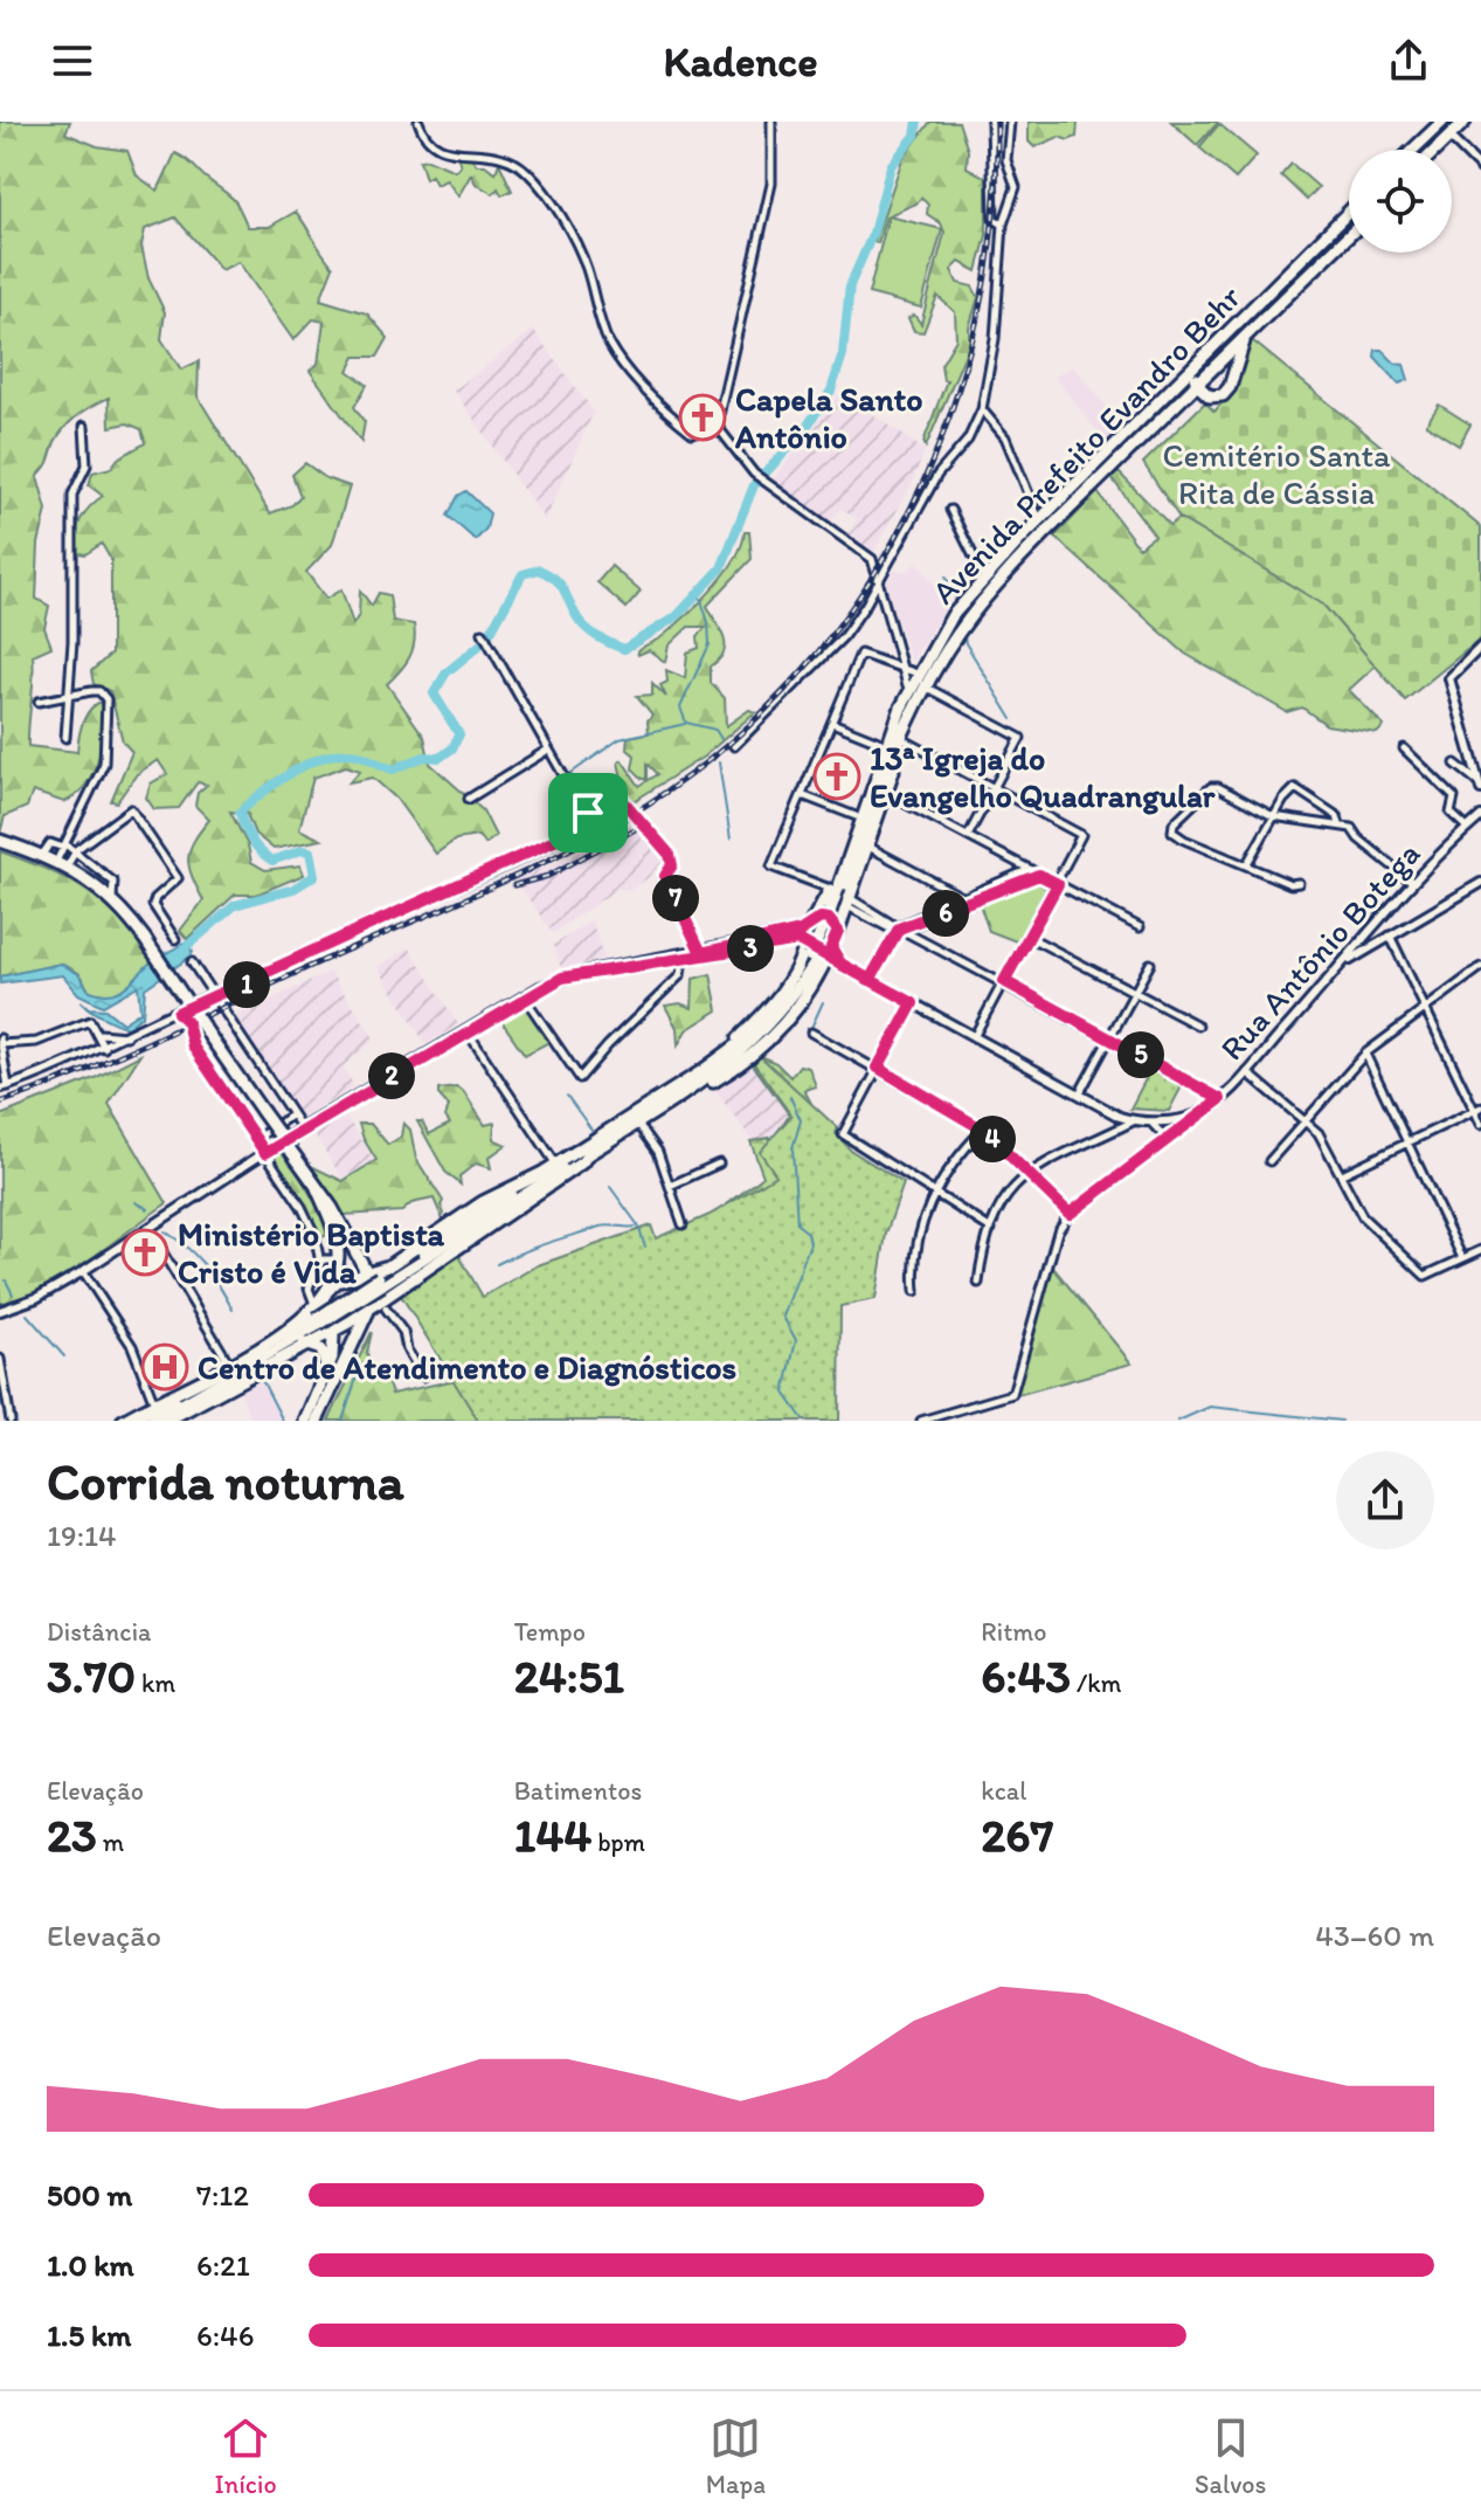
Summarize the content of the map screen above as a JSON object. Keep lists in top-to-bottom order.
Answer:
{
  "streets": {
    "highway": ["Avenida Prefeito Evandro Behr"],
    "street": ["Rua Antônio Botega"]
  },
  "crossings": [
    ["Avenida Prefeito Evandro Behr", "Rua Antônio Botega"]
  ],
  "parks": ["Cemitério Santa Rita de Cássia"],
  "places": {
    "church": ["Capela Santo Antônio", "13ª Igreja do Evangelho Quadrangular", "Ministério Baptista Cristo é Vida"],
    "hospital": ["Centro de Atendimento e Diagnósticos"]
  },
  "page": {
    "header": "Kadence",
    "pins": [
      "7",
      "6",
      "3",
      "1",
      "5",
      "2",
      "4"
    ],
    "heading": ["Corrida noturna", "19:14"],
    "stats": [
      ["Distância", "3.70 km"],
      ["Tempo", "24:51"],
      ["Ritmo", "6:43 /km"],
      ["Elevação", "23 m"],
      ["Batimentos", "144 bpm"],
      ["kcal", "267"]
    ],
    "chart": ["Elevação", "43–60 m"],
    "list": [
      {
        "name": "500 m",
        "note": "7:12"
      },
      {
        "name": "1.0 km",
        "note": "6:21"
      },
      {
        "name": "1.5 km",
        "note": "6:46"
      }
    ],
    "tabs": ["Início", "Mapa", "Salvos"]
  }
}
